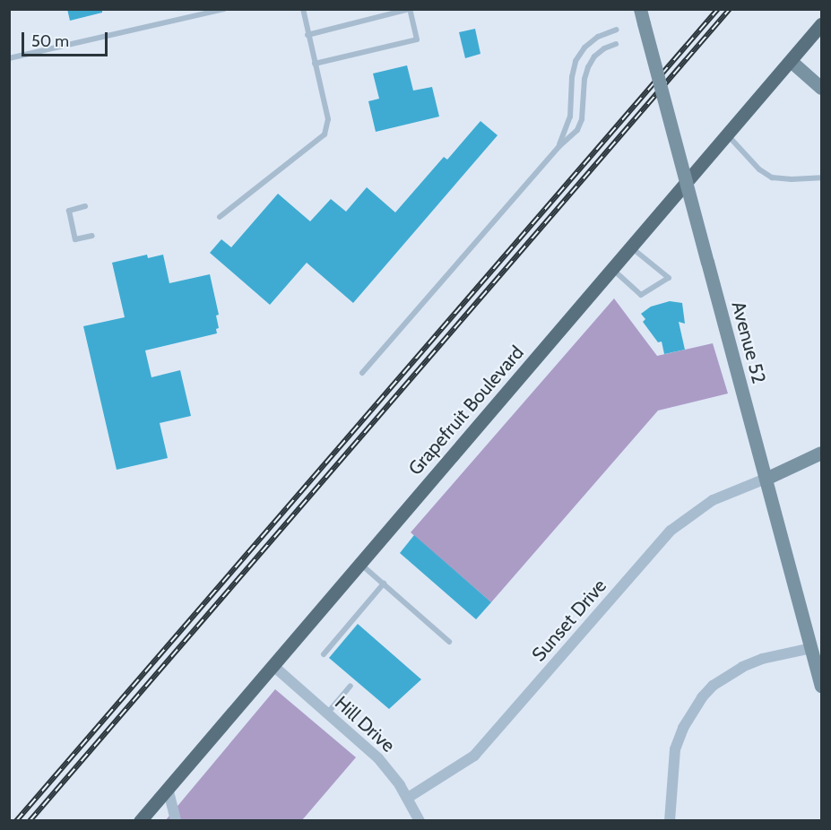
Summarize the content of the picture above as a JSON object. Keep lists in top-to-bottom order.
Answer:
{
  "streets": {
    "main road": ["Avenue 52", "Grapefruit Boulevard"],
    "street": ["Sunset Drive", "Hill Drive"]
  },
  "crossings": [
    ["Avenue 52", "Sunset Drive"],
    ["Grapefruit Boulevard", "Hill Drive"],
    ["Sunset Drive", "Hill Drive"]
  ],
  "scale_bar": "50 m"
}
